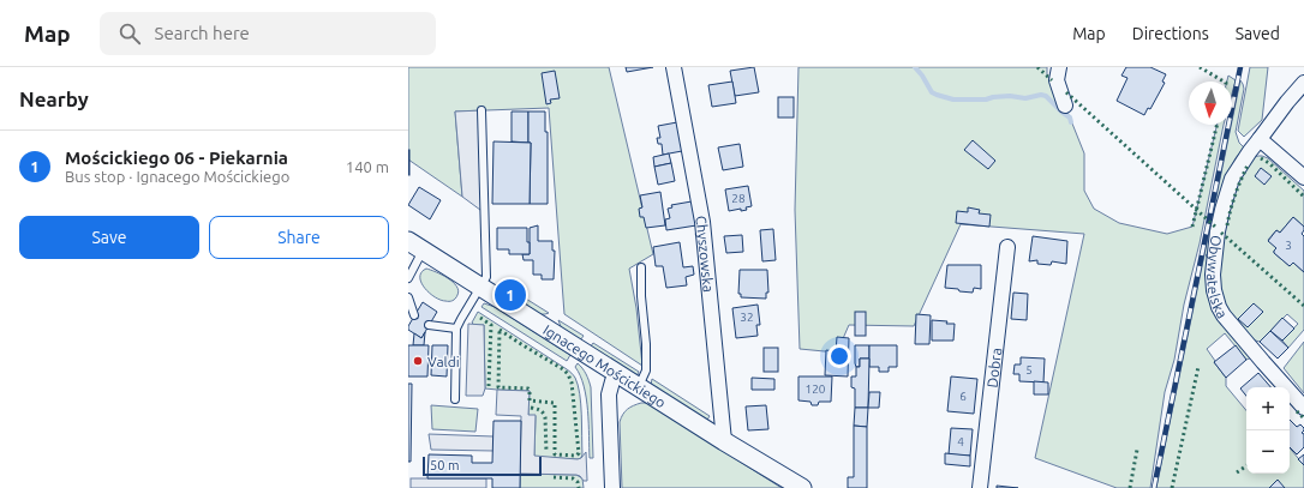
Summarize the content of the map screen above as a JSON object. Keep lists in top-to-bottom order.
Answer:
{
  "streets": {
    "street": [
      "Chyszowska",
      "Obywatelska",
      "Ignacego Mościckiego",
      "Dobra"
    ]
  },
  "crossings": [
    ["Chyszowska", "Ignacego Mościckiego"]
  ],
  "places": ["Valdi"],
  "house_numbers": [
    "28",
    "3",
    "32",
    "5",
    "120",
    "6",
    "4"
  ],
  "scale_bar": "50 m",
  "north": "bottom",
  "page": {
    "header": "Map",
    "search": "Search here",
    "nav": ["Map", "Directions", "Saved"],
    "heading": "Nearby",
    "list": [
      {
        "mark": "1",
        "name": "Mościckiego 06 - Piekarnia",
        "note": "Bus stop · Ignacego Mościckiego",
        "value": "140 m"
      }
    ],
    "buttons": ["Save", "Share"],
    "pins": "1",
    "map_buttons": ["+", "−"],
    "scale": "50 m"
  }
}
